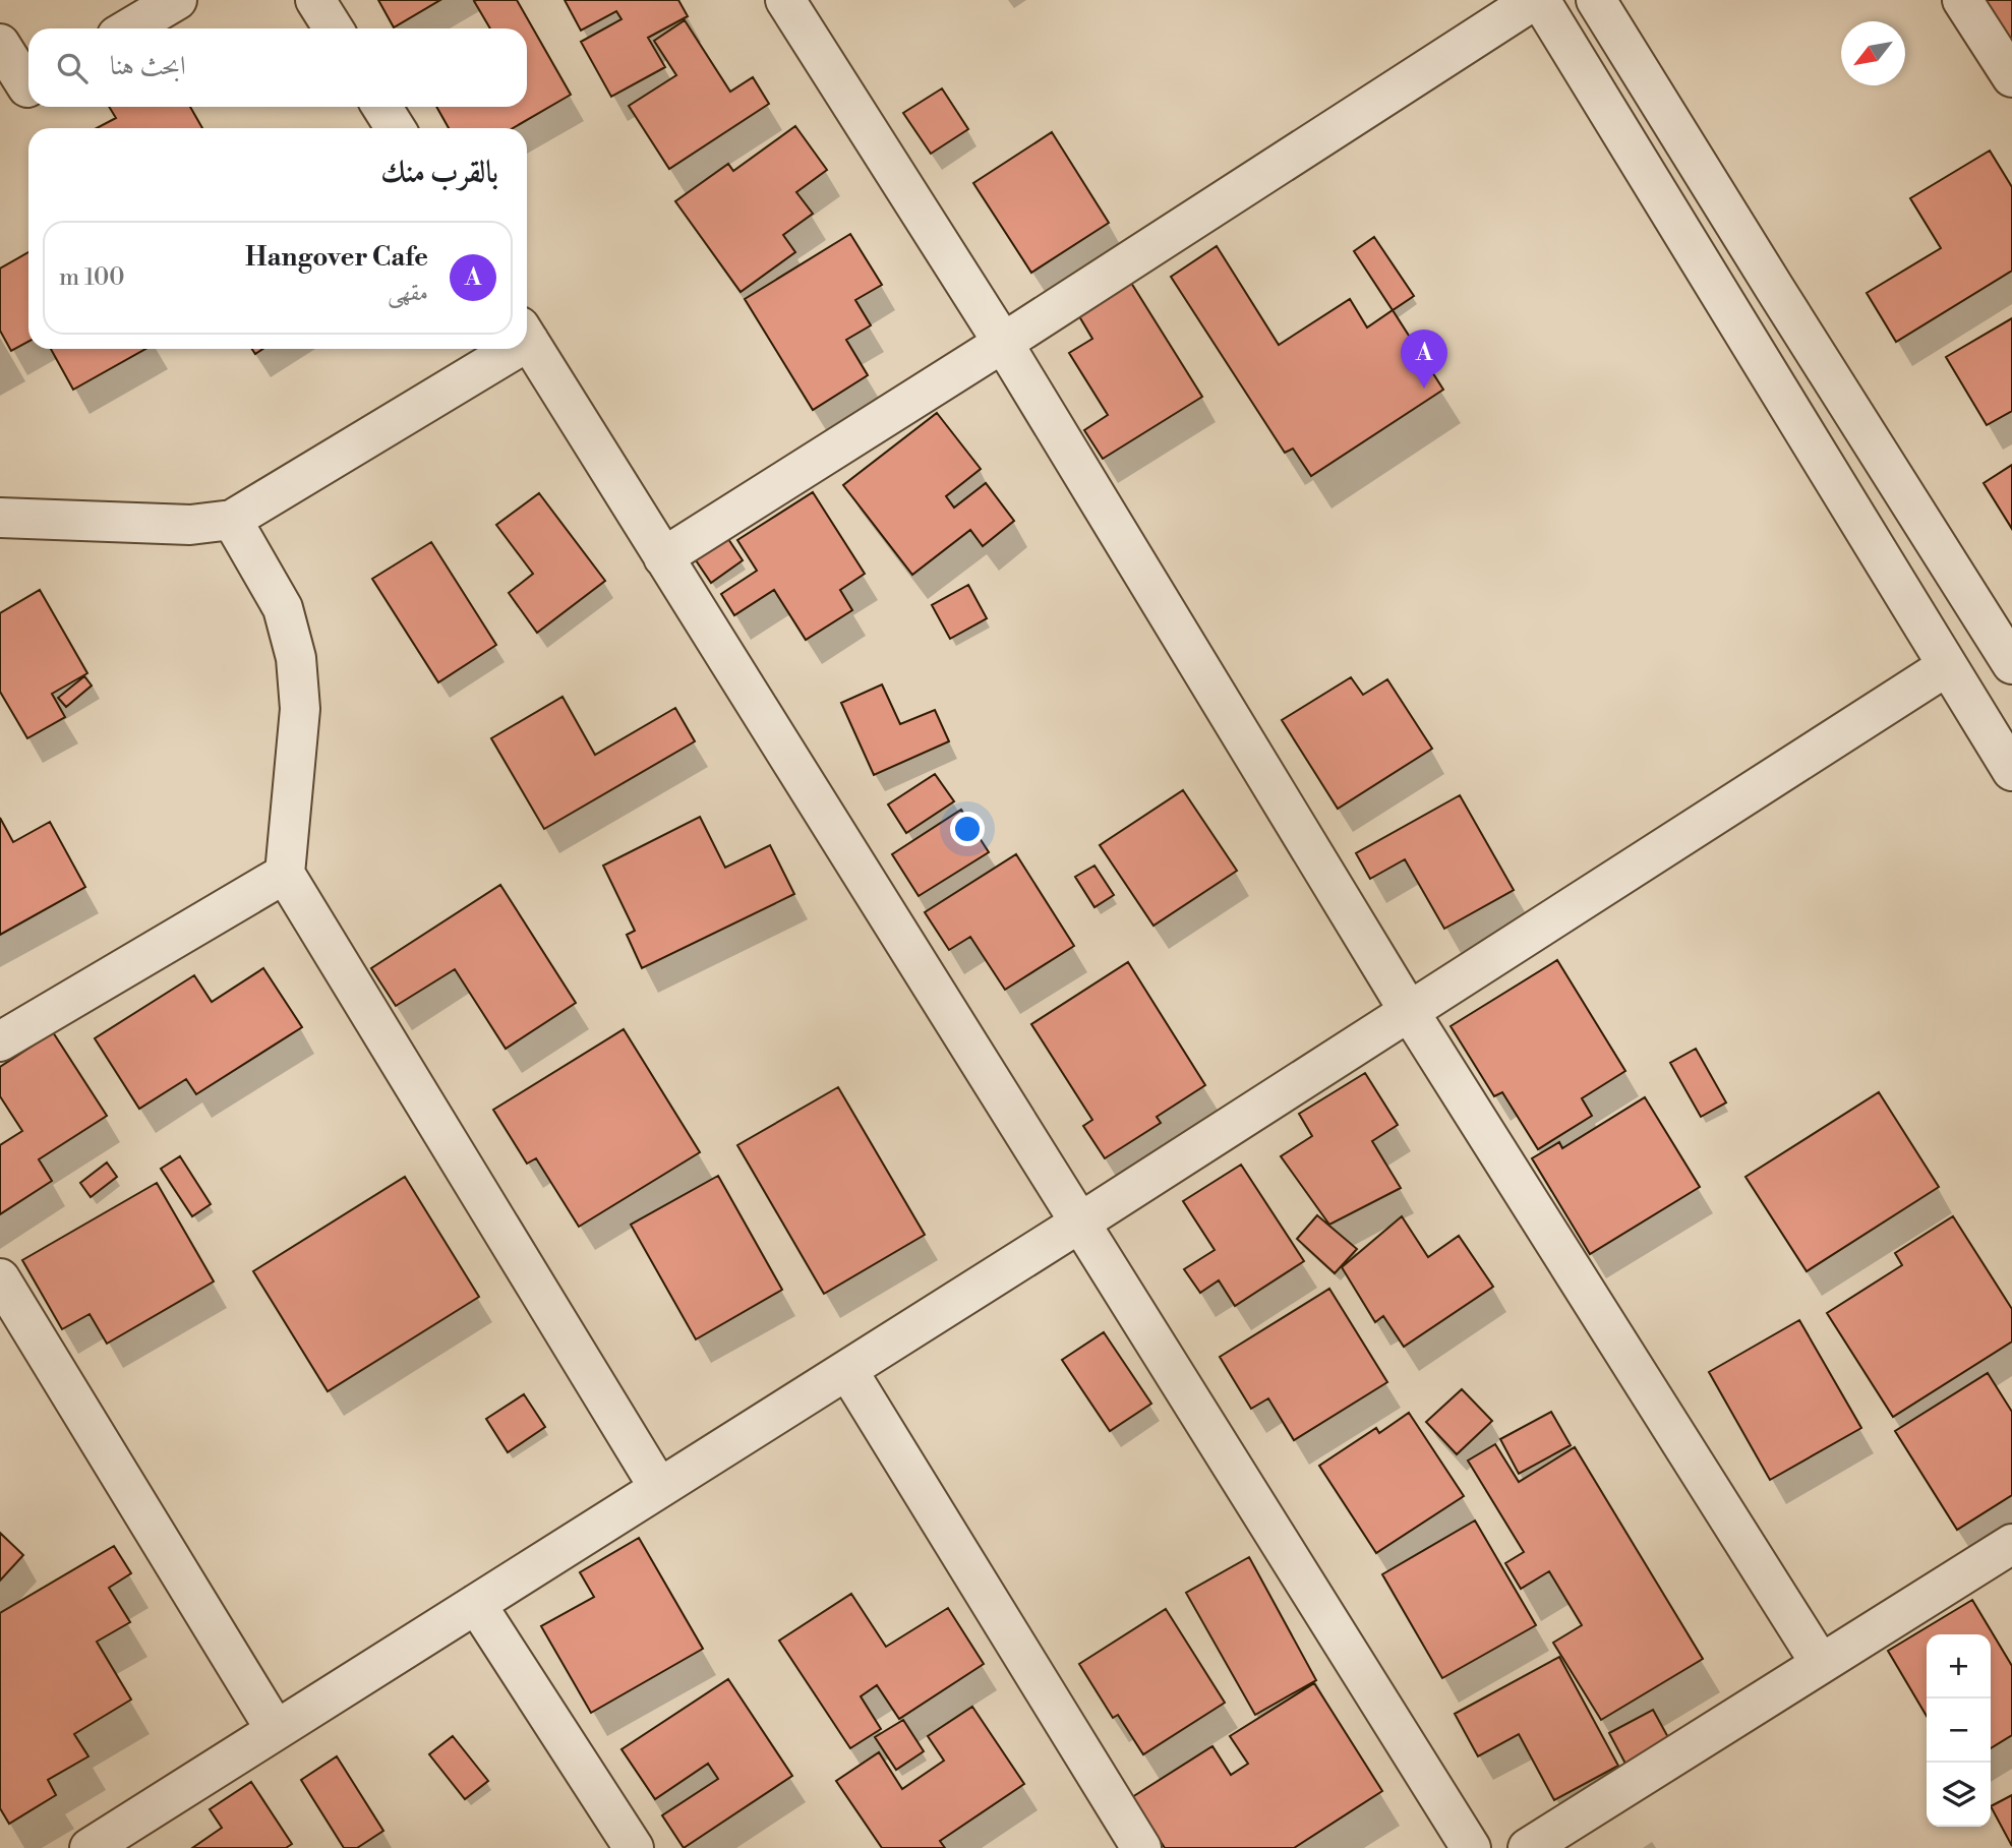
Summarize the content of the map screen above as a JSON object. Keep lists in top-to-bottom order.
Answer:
{
  "north": "bottom left",
  "page": {
    "search": "ابحث هنا",
    "heading": "بالقرب منك",
    "list": [
      {
        "mark": "A",
        "name": "Hangover Cafe",
        "note": "مقهى",
        "value": "100 m"
      }
    ],
    "pins": "A",
    "map_buttons": ["+", "−"]
  }
}
